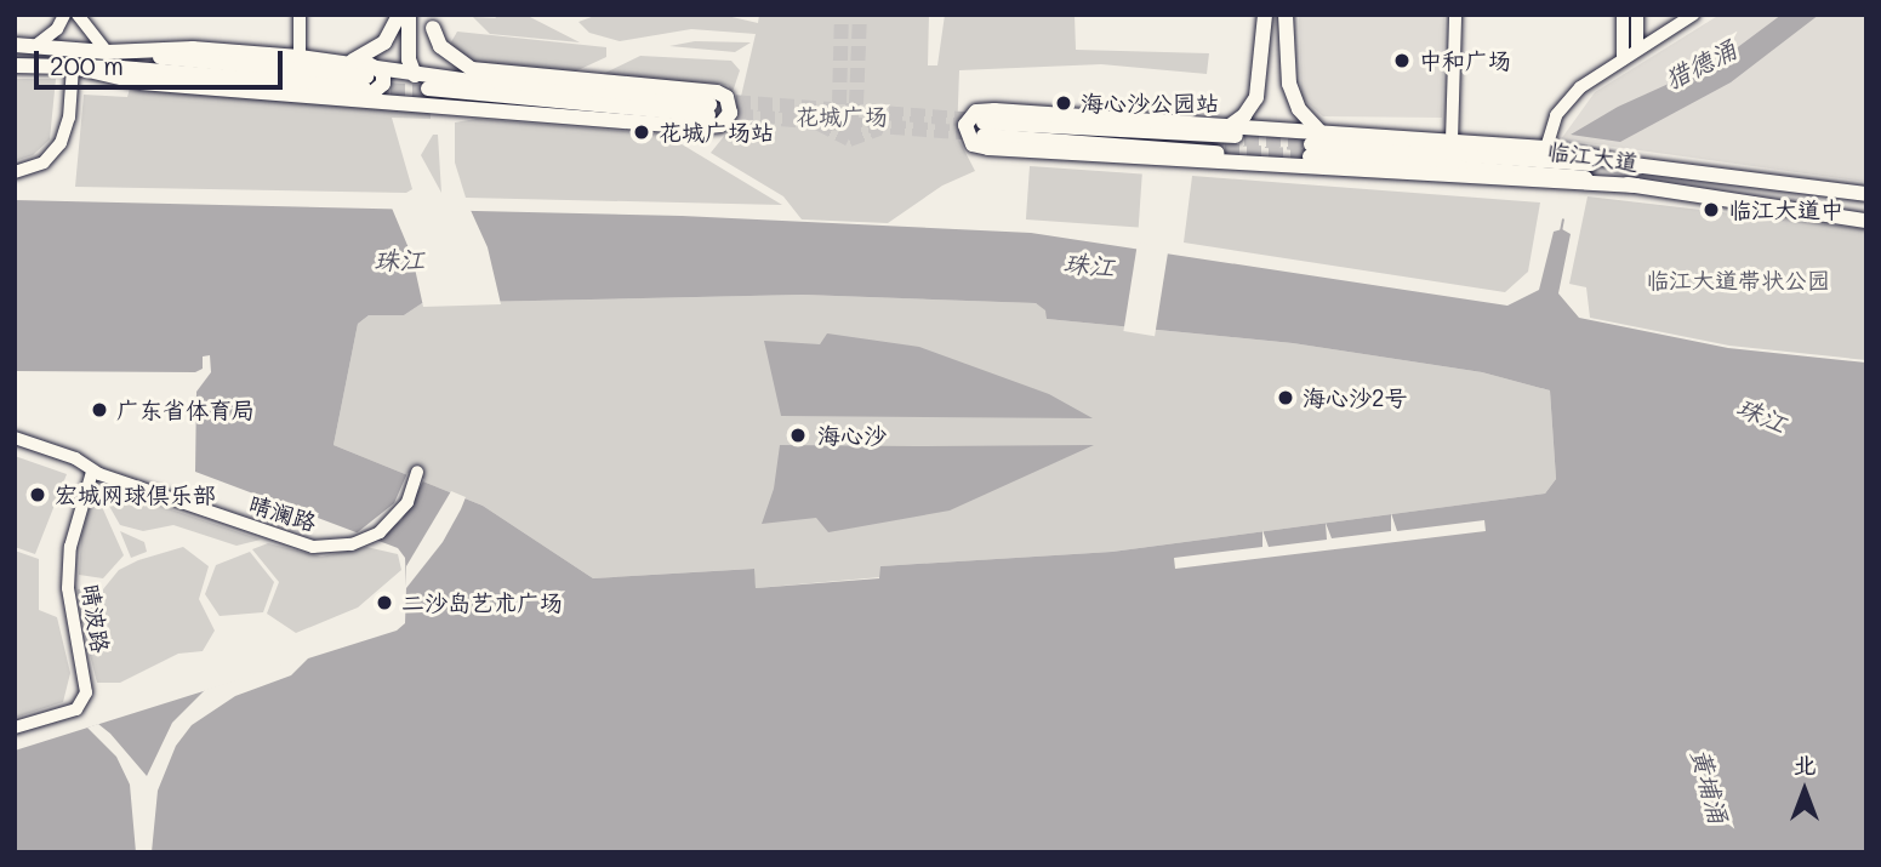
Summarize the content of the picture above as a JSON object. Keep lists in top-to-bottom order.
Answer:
{
  "streets": {
    "main road": ["临江大道"],
    "street": ["晴澜路", "晴波路"]
  },
  "crossings": [
    ["晴澜路", "晴波路"]
  ],
  "water": ["猎德涌", "珠江", "黄埔涌"],
  "parks": ["花城广场", "临江大道带状公园"],
  "places": [
    "中和广场",
    "海心沙公园站",
    "花城广场站",
    "临江大道中",
    "海心沙2号",
    "广东省体育局",
    "海心沙",
    "宏城网球俱乐部",
    "二沙岛艺术广场"
  ],
  "scale_bar": "200 m",
  "north": "top"
}
